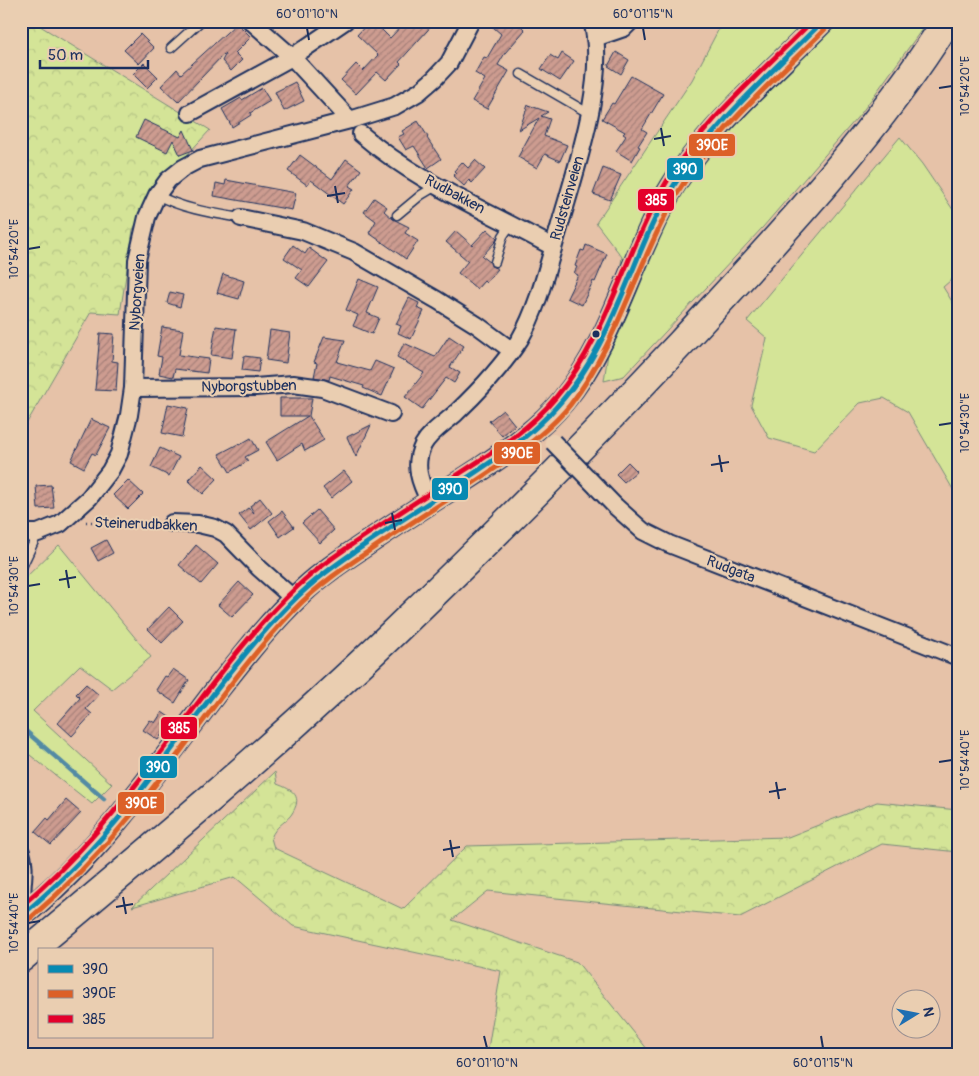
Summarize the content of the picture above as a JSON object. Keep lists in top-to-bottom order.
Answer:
{
  "streets": {
    "street": [
      "Rudbakken",
      "Rudsteinveien",
      "Nyborgveien",
      "Nyborgstubben",
      "Steinerudbakken",
      "Rudgata"
    ]
  },
  "crossings": [
    ["Rudbakken", "Rudsteinveien"],
    ["Nyborgveien", "Nyborgstubben"]
  ],
  "lines": ["transit line 390", "transit line 385", "transit line 390E"],
  "legend": ["390", "390E", "385"],
  "scale_bar": "50 m",
  "north": "right",
  "coordinates": [
    "60°01'10\"N",
    "60°01'15\"N",
    "10°54'20\"E",
    "10°54'30\"E",
    "10°54'40\"E"
  ]
}
